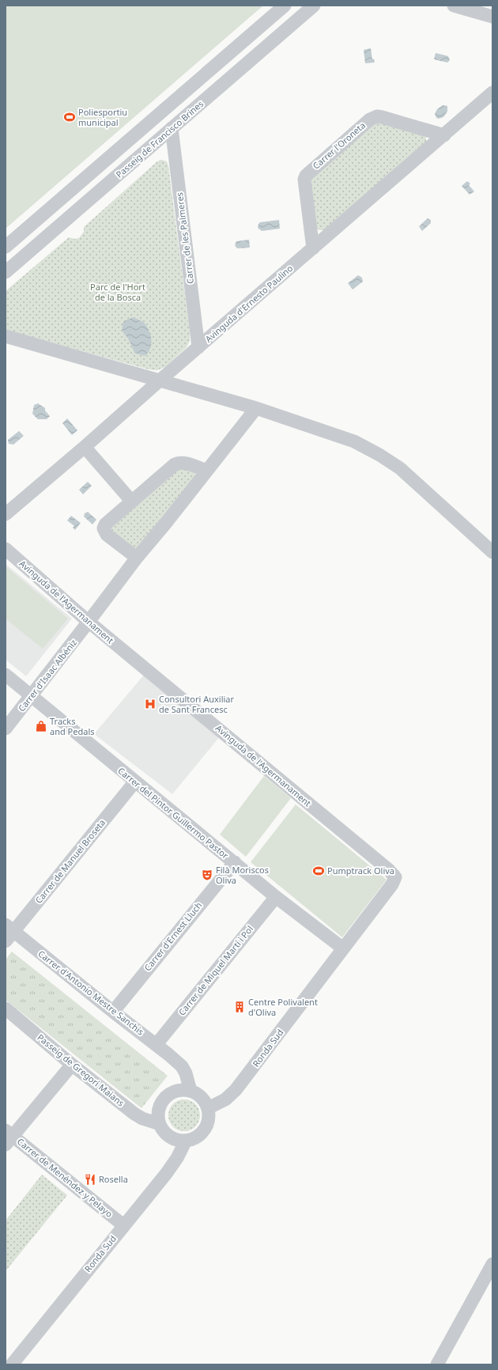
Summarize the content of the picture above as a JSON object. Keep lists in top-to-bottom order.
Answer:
{
  "streets": {
    "street": [
      "Passeig de Francisco Brines",
      "Carrer l'Oroneta",
      "Carrer de les Palmeres",
      "Avinguda d'Ernesto Paulino",
      "Avinguda de l'Agermanament",
      "Carrer d'Isaac Albéniz",
      "Carrer del Pintor Guillermo Pastor",
      "Carrer de Manuel Broseta",
      "Carrer d'Ernest Lluch",
      "Carrer de Miquel Martí i Pol",
      "Carrer d'Antonio Mestre Sanchis",
      "Ronda Sud",
      "Passeig de Gregori Maians",
      "Carrer de Menéndez y Pelayo"
    ]
  },
  "crossings": [
    ["Passeig de Francisco Brines", "Carrer de les Palmeres"],
    ["Carrer l'Oroneta", "Avinguda d'Ernesto Paulino"],
    ["Carrer de les Palmeres", "Avinguda d'Ernesto Paulino"],
    ["Avinguda de l'Agermanament", "Carrer d'Isaac Albéniz"],
    ["Avinguda de l'Agermanament", "Carrer del Pintor Guillermo Pastor"],
    ["Avinguda de l'Agermanament", "Ronda Sud"],
    ["Carrer d'Isaac Albéniz", "Carrer del Pintor Guillermo Pastor"],
    ["Carrer del Pintor Guillermo Pastor", "Carrer de Manuel Broseta"],
    ["Carrer del Pintor Guillermo Pastor", "Carrer d'Ernest Lluch"],
    ["Carrer del Pintor Guillermo Pastor", "Carrer de Miquel Martí i Pol"],
    ["Carrer del Pintor Guillermo Pastor", "Ronda Sud"],
    ["Carrer de Manuel Broseta", "Carrer d'Antonio Mestre Sanchis"],
    ["Carrer d'Ernest Lluch", "Carrer d'Antonio Mestre Sanchis"],
    ["Carrer de Miquel Martí i Pol", "Carrer d'Antonio Mestre Sanchis"],
    ["Carrer d'Antonio Mestre Sanchis", "Ronda Sud"],
    ["Carrer d'Antonio Mestre Sanchis", "Passeig de Gregori Maians"],
    ["Ronda Sud", "Passeig de Gregori Maians"],
    ["Ronda Sud", "Carrer de Menéndez y Pelayo"]
  ],
  "parks": ["Parc de l'Hort de la Bosca"],
  "places": {
    "sports": ["Poliesportiu municipal", "Pumptrack Oliva"],
    "hospital": ["Consultori Auxiliar de Sant Francesc"],
    "shop": ["Tracks and Pedals"],
    "theatre": ["Filà Moriscos Oliva"],
    "building": ["Centre Polivalent d'Oliva"],
    "restaurant": ["Rosella"]
  }
}
